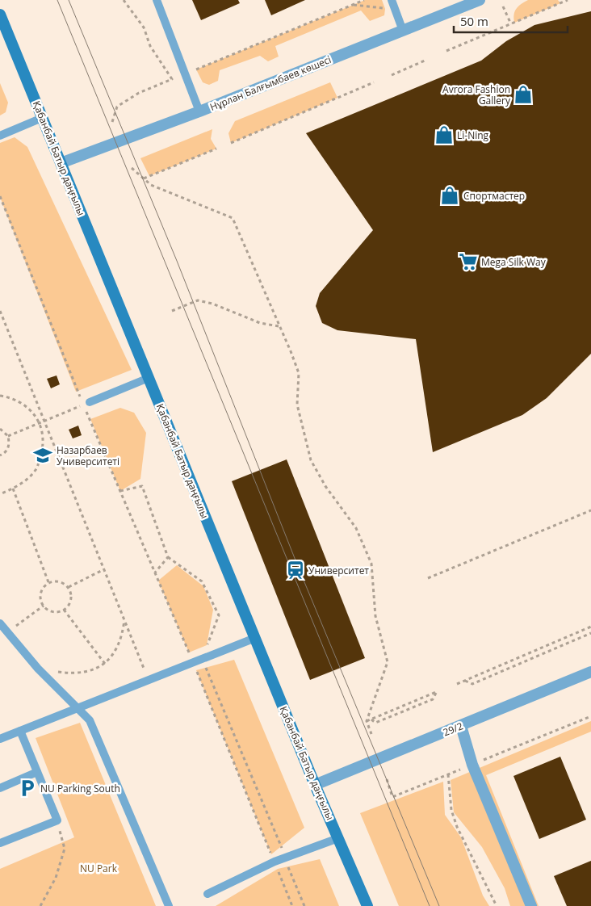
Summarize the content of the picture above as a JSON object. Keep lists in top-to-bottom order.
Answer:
{
  "streets": {
    "main road": ["Қабанбай Батыр даңғылы"],
    "street": ["Нұрлан Балғымбаев көшесі", "29/2"]
  },
  "crossings": [
    ["Нұрлан Балғымбаев көшесі", "Қабанбай Батыр даңғылы"],
    ["Қабанбай Батыр даңғылы", "29/2"]
  ],
  "parks": ["NU Park"],
  "places": {
    "shop": ["Avrora Fashion Gallery", "Li-Ning", "Спортмастер"],
    "supermarket": ["Mega Silk Way"],
    "school or university": ["Назарбаев Университеті"],
    "station": ["Университет"],
    "parking": ["NU Parking South"]
  },
  "scale_bar": "50 m"
}
